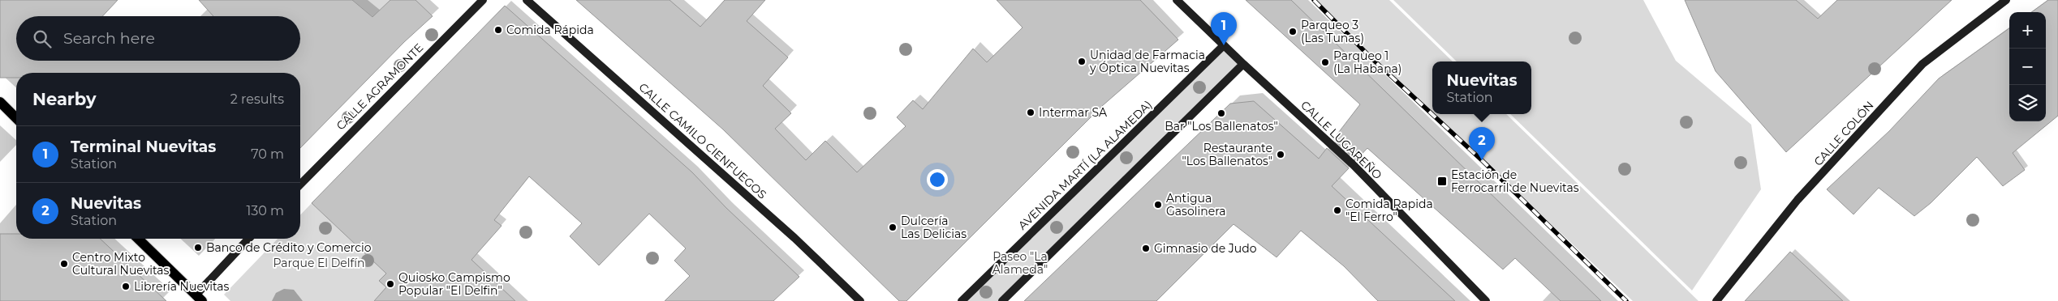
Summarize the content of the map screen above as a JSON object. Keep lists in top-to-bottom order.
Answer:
{
  "streets": {
    "main road": [
      "CALLE AGRAMONTE",
      "CALLE COLÓN",
      "CALLE LUGAREÑO",
      "CALLE CAMILO CIENFUEGOS",
      "AVENIDA MARTÍ (LA ALAMEDA)"
    ]
  },
  "crossings": [
    ["CALLE LUGAREÑO", "AVENIDA MARTÍ (LA ALAMEDA)"]
  ],
  "parks": ["Paseo \"La Alameda\"", "Parque El Delfín"],
  "places": {
    "other": [
      "Comida Rápida",
      "Parqueo 3 (Las Tunas)",
      "Unidad de Farmacia y Óptica Nuevitas",
      "Parqueo 1 (La Habana)",
      "Intermar SA",
      "Bar \"Los Ballenatos\"",
      "Restaurante \"Los Ballenatos\"",
      "Antigua Gasolinera",
      "Comida Rapida \"El Ferro\"",
      "Dulcería Las Delicias",
      "Banco de Crédito y Comercio",
      "Gimnasio de Judo",
      "Centro Mixto Cultural Nuevitas",
      "Quiosko Campismo Popular \"El Delfin\"",
      "Librería Nuevitas"
    ],
    "transit": ["Estación de Ferrocarril de Nuevitas"]
  },
  "page": {
    "map_buttons": ["+", "−"],
    "pins": ["1", "2"],
    "search": "Search here",
    "popup": ["Nuevitas", "Station"],
    "heading": ["Nearby", "2 results"],
    "list": [
      {
        "mark": "1",
        "name": "Terminal Nuevitas",
        "note": "Station",
        "value": "70 m"
      },
      {
        "mark": "2",
        "name": "Nuevitas",
        "note": "Station",
        "value": "130 m"
      }
    ]
  }
}
